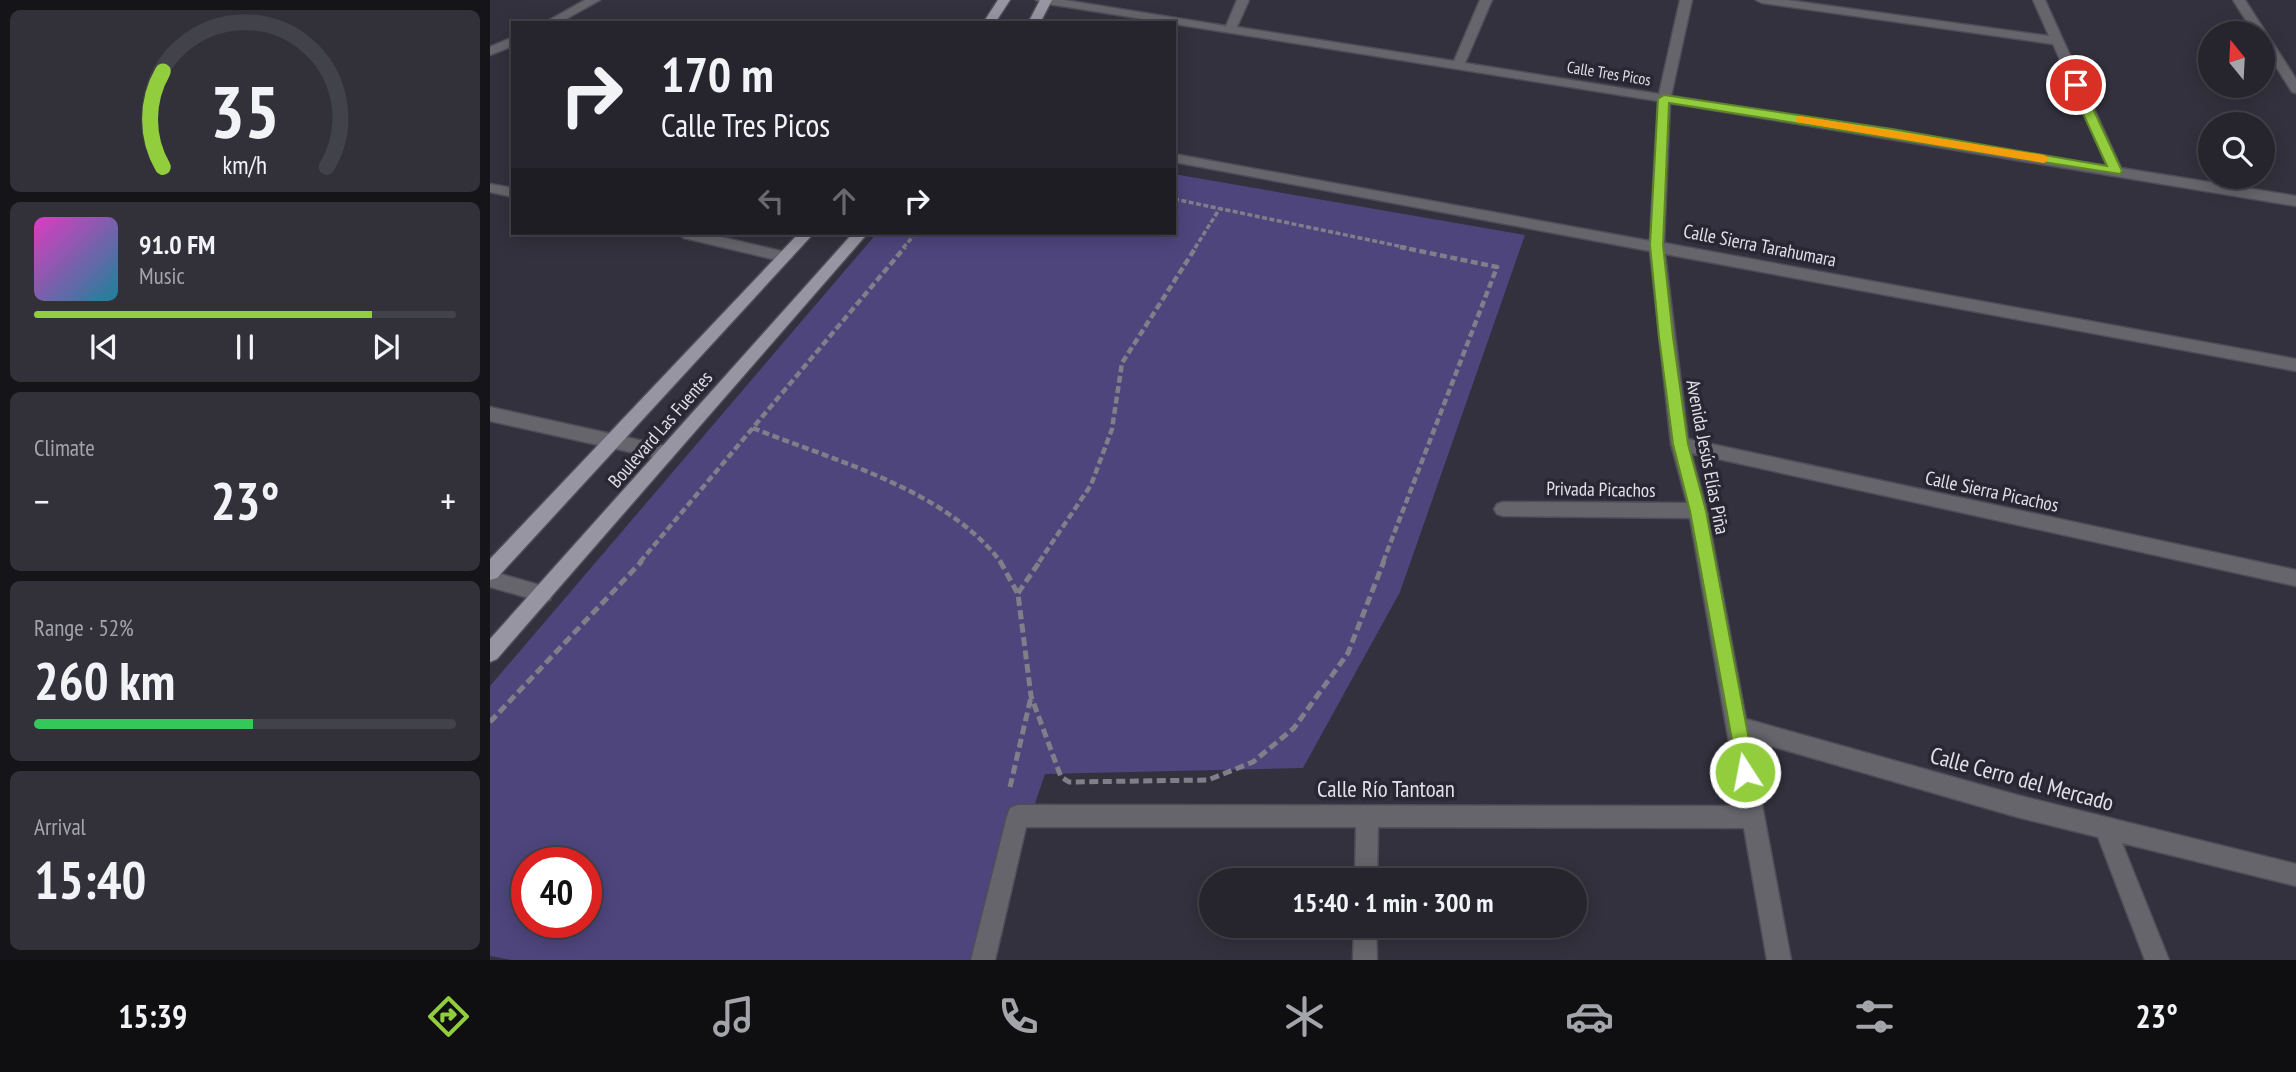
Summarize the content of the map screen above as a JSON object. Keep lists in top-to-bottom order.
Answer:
{
  "streets": {
    "main road": ["Boulevard Las Fuentes"],
    "street": [
      "Calle Tres Picos",
      "Calle Sierra Tarahumara",
      "Avenida Jesús Elías Piña",
      "Privada Picachos",
      "Calle Sierra Picachos",
      "Calle Cerro del Mercado",
      "Calle Río Tantoan"
    ]
  },
  "crossings": [
    ["Calle Tres Picos", "Avenida Jesús Elías Piña"],
    ["Calle Sierra Tarahumara", "Avenida Jesús Elías Piña"],
    ["Avenida Jesús Elías Piña", "Privada Picachos"],
    ["Avenida Jesús Elías Piña", "Calle Sierra Picachos"],
    ["Avenida Jesús Elías Piña", "Calle Cerro del Mercado"],
    ["Avenida Jesús Elías Piña", "Calle Río Tantoan"]
  ],
  "north": "top",
  "page": {
    "turn": ["170 m", "Calle Tres Picos"],
    "song": ["91.0 FM", "Music"],
    "tile": [
      "Climate",
      ["Range · 52%", "260 km"],
      ["Arrival", "15:40"]
    ],
    "heat": ["−", "23°", "+"],
    "limit": "40",
    "trip": "15:40 · 1 min · 300 m",
    "tabs": ["15:39", "23°"],
    "gauge": ["35", "km/h"]
  }
}
